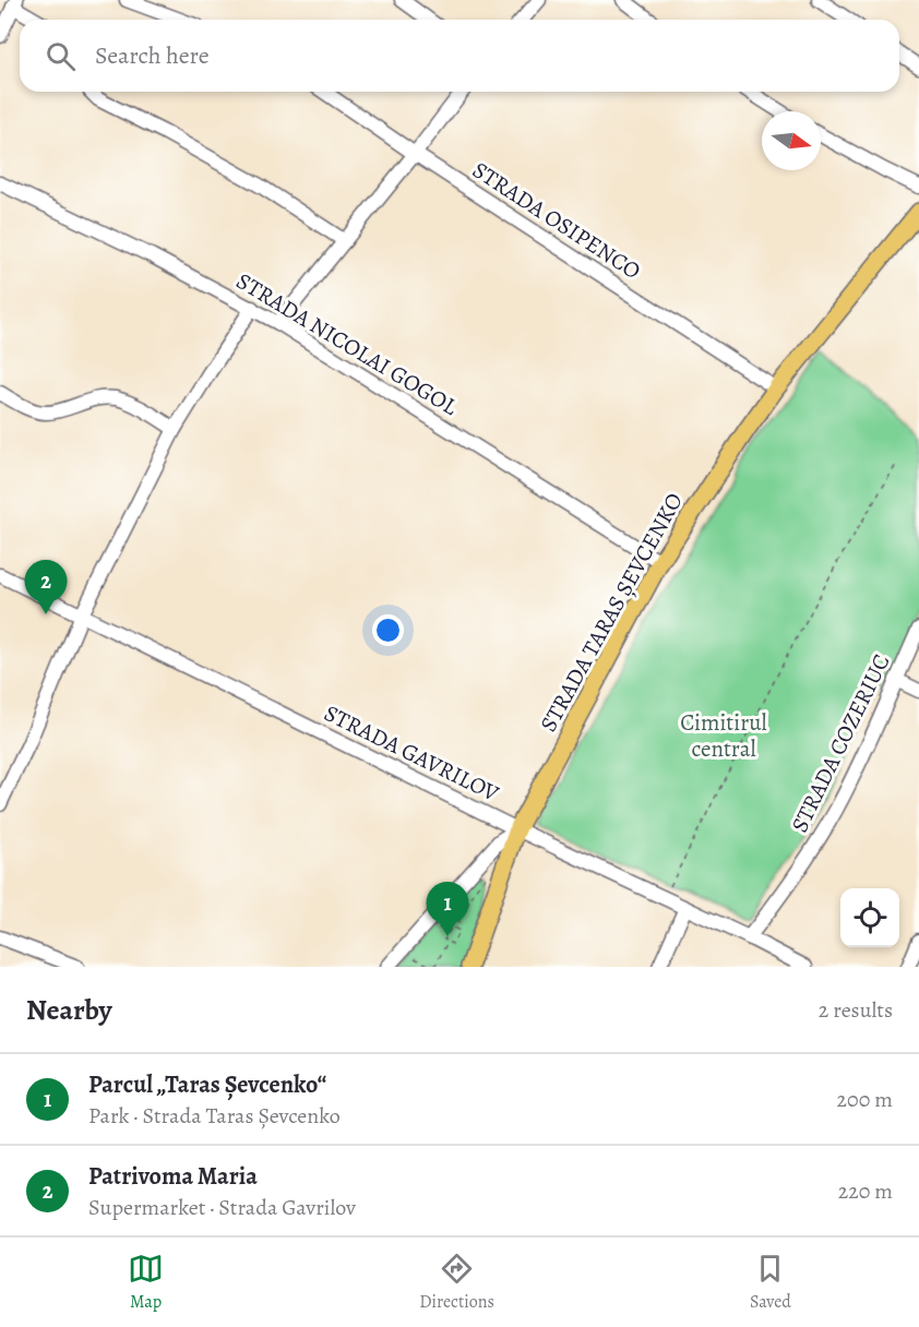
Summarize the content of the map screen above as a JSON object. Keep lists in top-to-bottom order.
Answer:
{
  "streets": {
    "main road": ["STRADA TARAS ȘEVCENKO"],
    "street": [
      "STRADA OSIPENCO",
      "STRADA NICOLAI GOGOL",
      "STRADA COZERIUC",
      "STRADA GAVRILOV"
    ]
  },
  "crossings": [
    ["STRADA OSIPENCO", "STRADA TARAS ȘEVCENKO"],
    ["STRADA NICOLAI GOGOL", "STRADA TARAS ȘEVCENKO"],
    ["STRADA TARAS ȘEVCENKO", "STRADA GAVRILOV"],
    ["STRADA COZERIUC", "STRADA GAVRILOV"]
  ],
  "parks": ["Cimitirul central"],
  "north": "right",
  "page": {
    "search": "Search here",
    "pins": ["2", "1"],
    "heading": ["Nearby", "2 results"],
    "list": [
      {
        "mark": "1",
        "name": "Parcul „Taras Șevcenko“",
        "note": "Park · Strada Taras Șevcenko",
        "value": "200 m"
      },
      {
        "mark": "2",
        "name": "Patrivoma Maria",
        "note": "Supermarket · Strada Gavrilov",
        "value": "220 m"
      }
    ],
    "nav": ["Map", "Directions", "Saved"]
  }
}
